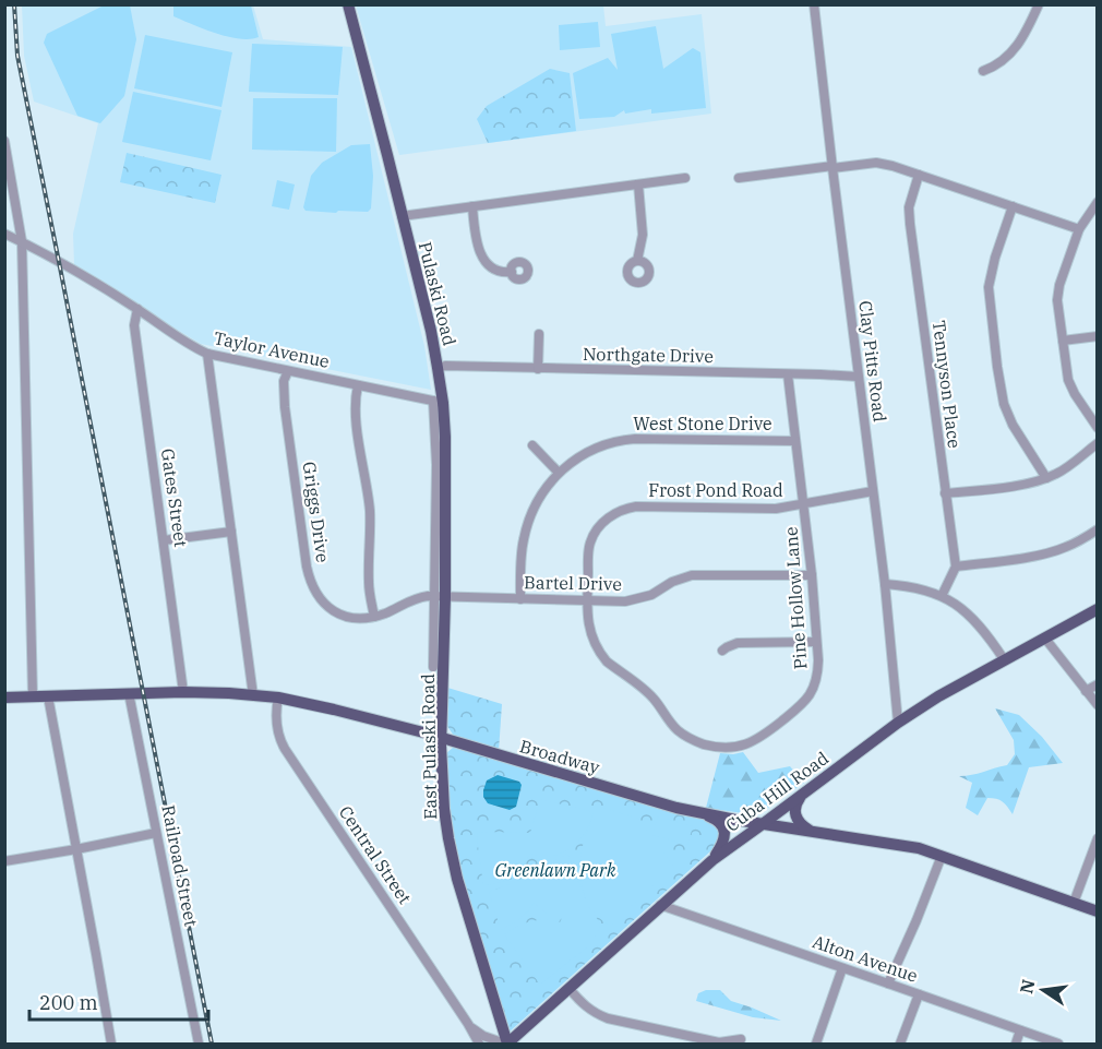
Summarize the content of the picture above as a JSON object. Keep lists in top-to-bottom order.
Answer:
{
  "streets": {
    "main road": [
      "Pulaski Road",
      "East Pulaski Road",
      "Broadway",
      "Cuba Hill Road"
    ],
    "street": [
      "Taylor Avenue",
      "Northgate Drive",
      "Clay Pitts Road",
      "Tennyson Place",
      "West Stone Drive",
      "Frost Pond Road",
      "Gates Street",
      "Griggs Drive",
      "Bartel Drive",
      "Pine Hollow Lane",
      "Central Street",
      "Railroad Street",
      "Alton Avenue"
    ]
  },
  "crossings": [
    ["Pulaski Road", "Taylor Avenue"],
    ["Pulaski Road", "Northgate Drive"],
    ["Pulaski Road", "Griggs Drive"],
    ["Pulaski Road", "Bartel Drive"],
    ["Pulaski Road", "East Pulaski Road"],
    ["Taylor Avenue", "Gates Street"],
    ["Taylor Avenue", "Griggs Drive"],
    ["Northgate Drive", "Clay Pitts Road"],
    ["Northgate Drive", "Pine Hollow Lane"],
    ["Clay Pitts Road", "Frost Pond Road"],
    ["Clay Pitts Road", "Cuba Hill Road"],
    ["West Stone Drive", "Bartel Drive"],
    ["West Stone Drive", "Pine Hollow Lane"],
    ["Frost Pond Road", "Bartel Drive"],
    ["Frost Pond Road", "Pine Hollow Lane"],
    ["Gates Street", "Broadway"],
    ["Griggs Drive", "Bartel Drive"],
    ["Griggs Drive", "East Pulaski Road"],
    ["Bartel Drive", "Pine Hollow Lane"],
    ["Bartel Drive", "East Pulaski Road"],
    ["East Pulaski Road", "Broadway"],
    ["East Pulaski Road", "Cuba Hill Road"],
    ["East Pulaski Road", "Central Street"],
    ["Broadway", "Cuba Hill Road"],
    ["Broadway", "Central Street"],
    ["Broadway", "Railroad Street"],
    ["Cuba Hill Road", "Central Street"],
    ["Cuba Hill Road", "Alton Avenue"]
  ],
  "parks": ["Greenlawn Park"],
  "scale_bar": "200 m",
  "north": "left"
}
